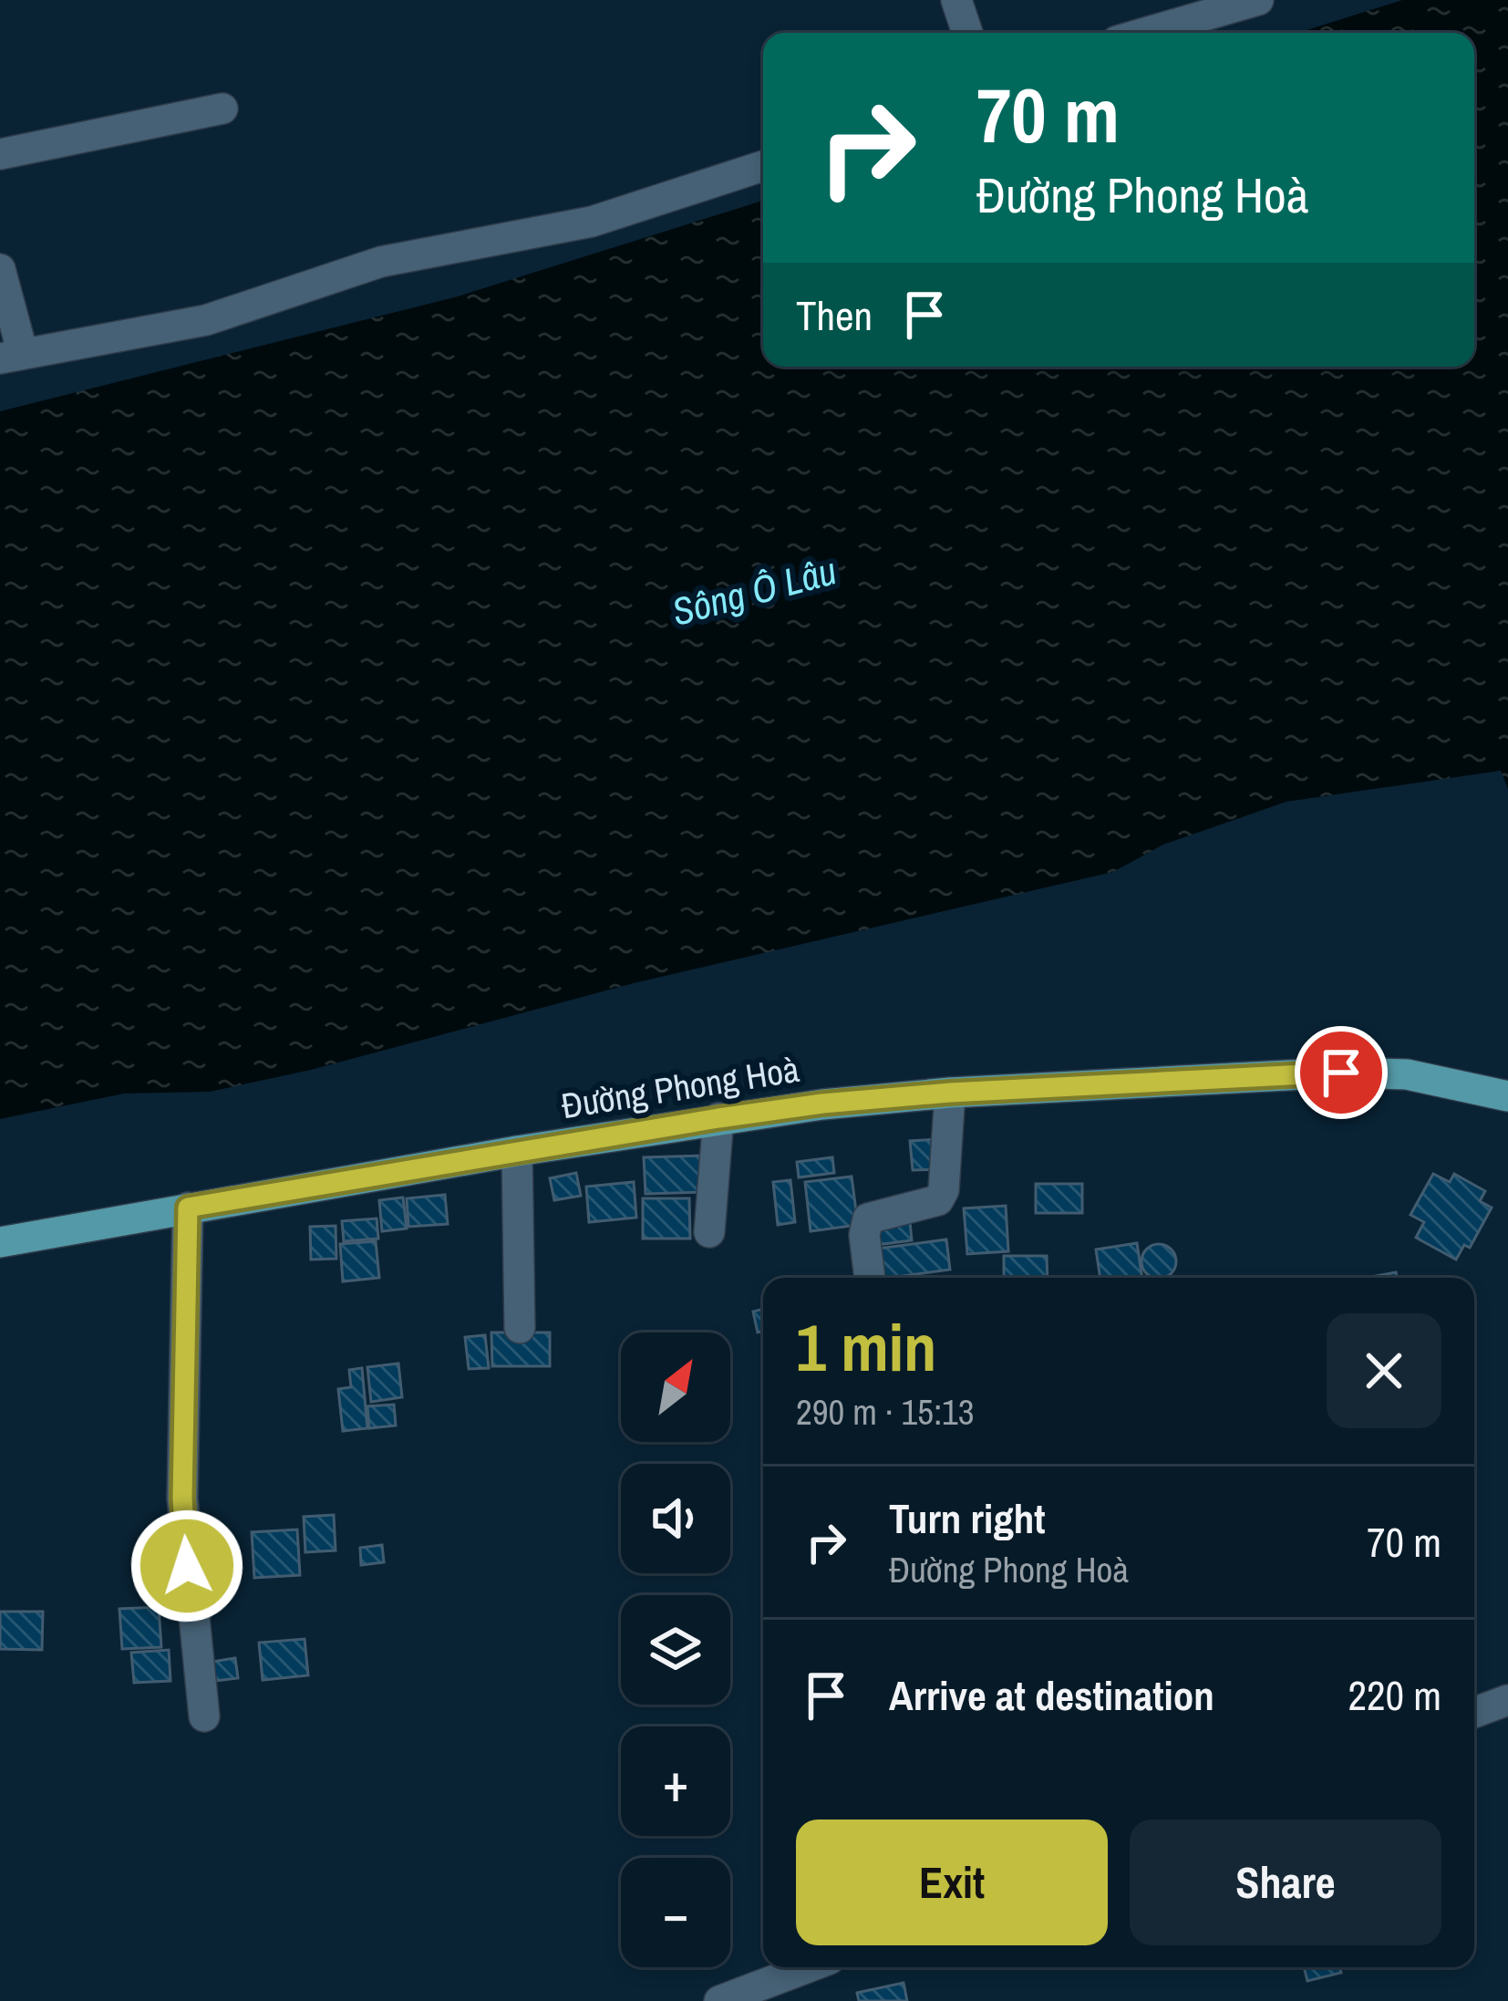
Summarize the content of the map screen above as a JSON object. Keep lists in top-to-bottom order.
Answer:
{
  "streets": {
    "main road": ["Đường Phong Hoà"]
  },
  "water": ["Sông Ô Lâu"],
  "north": "top right",
  "page": {
    "turn": ["70 m", "Đường Phong Hoà"],
    "then": "Then",
    "heading": ["1 min", "290 m · 15:13"],
    "map_buttons": ["+", "−"],
    "list": [
      {
        "name": "Turn right",
        "note": "Đường Phong Hoà",
        "value": "70 m"
      },
      {
        "name": "Arrive at destination",
        "value": "220 m"
      }
    ],
    "buttons": ["Exit", "Share"]
  }
}
